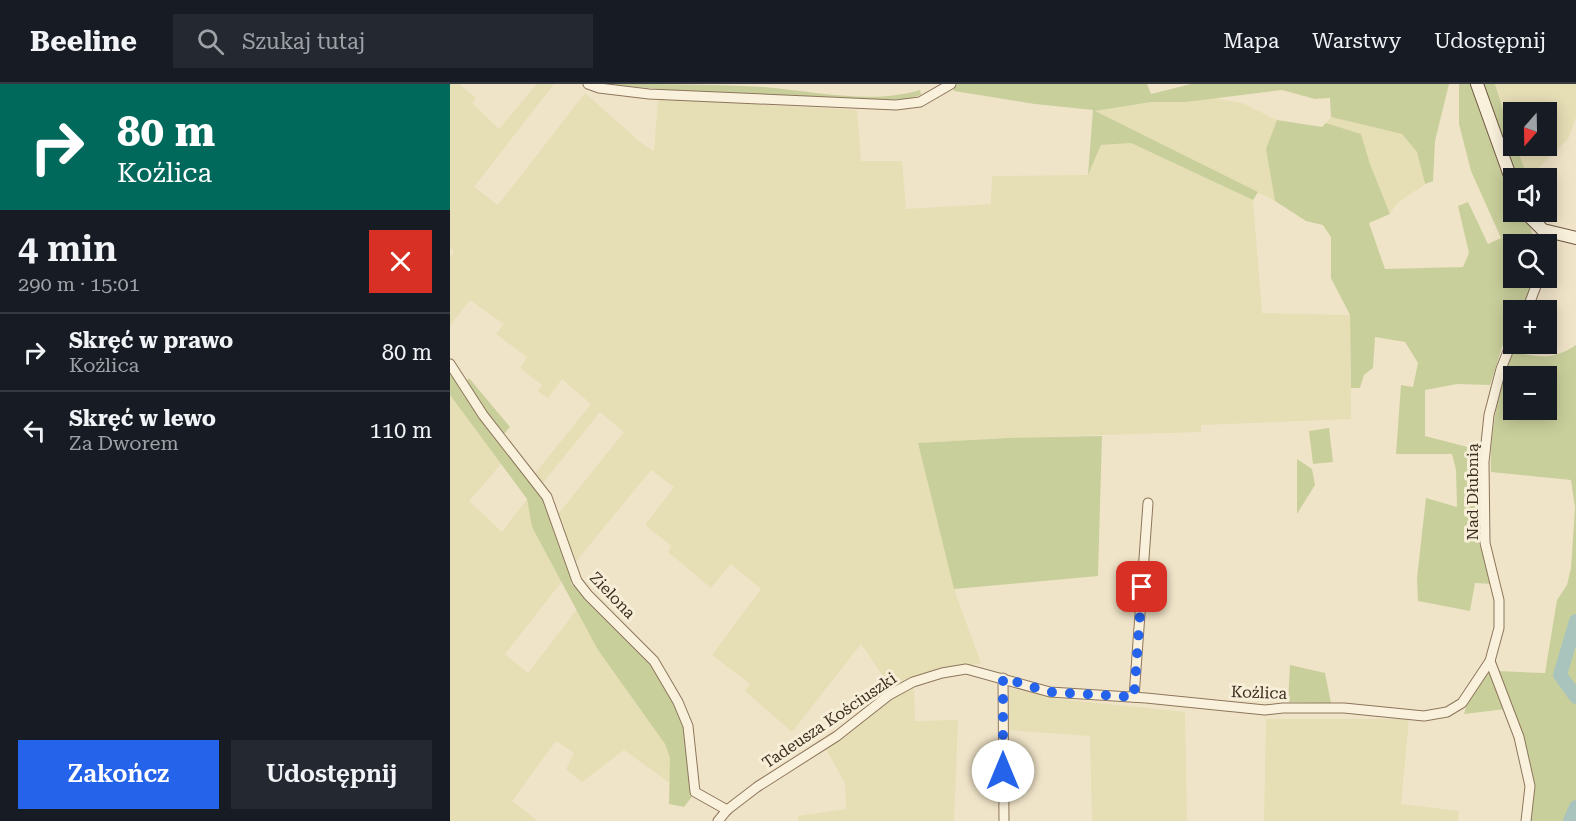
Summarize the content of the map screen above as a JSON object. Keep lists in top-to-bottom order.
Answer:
{
  "streets": {
    "street": [
      "Nad Dłubnią",
      "Zielona",
      "Koźlica",
      "Tadeusza Kościuszki"
    ]
  },
  "crossings": [
    ["Nad Dłubnią", "Koźlica"],
    ["Zielona", "Tadeusza Kościuszki"],
    ["Koźlica", "Tadeusza Kościuszki"]
  ],
  "north": "bottom",
  "page": {
    "header": "Beeline",
    "search": "Szukaj tutaj",
    "nav": ["Mapa", "Warstwy", "Udostępnij"],
    "turn": ["80 m", "Koźlica"],
    "map_buttons": ["+", "−"],
    "heading": ["4 min", "290 m · 15:01"],
    "list": [
      {
        "name": "Skręć w prawo",
        "note": "Koźlica",
        "value": "80 m"
      },
      {
        "name": "Skręć w lewo",
        "note": "Za Dworem",
        "value": "110 m"
      }
    ],
    "buttons": ["Zakończ", "Udostępnij"]
  }
}
